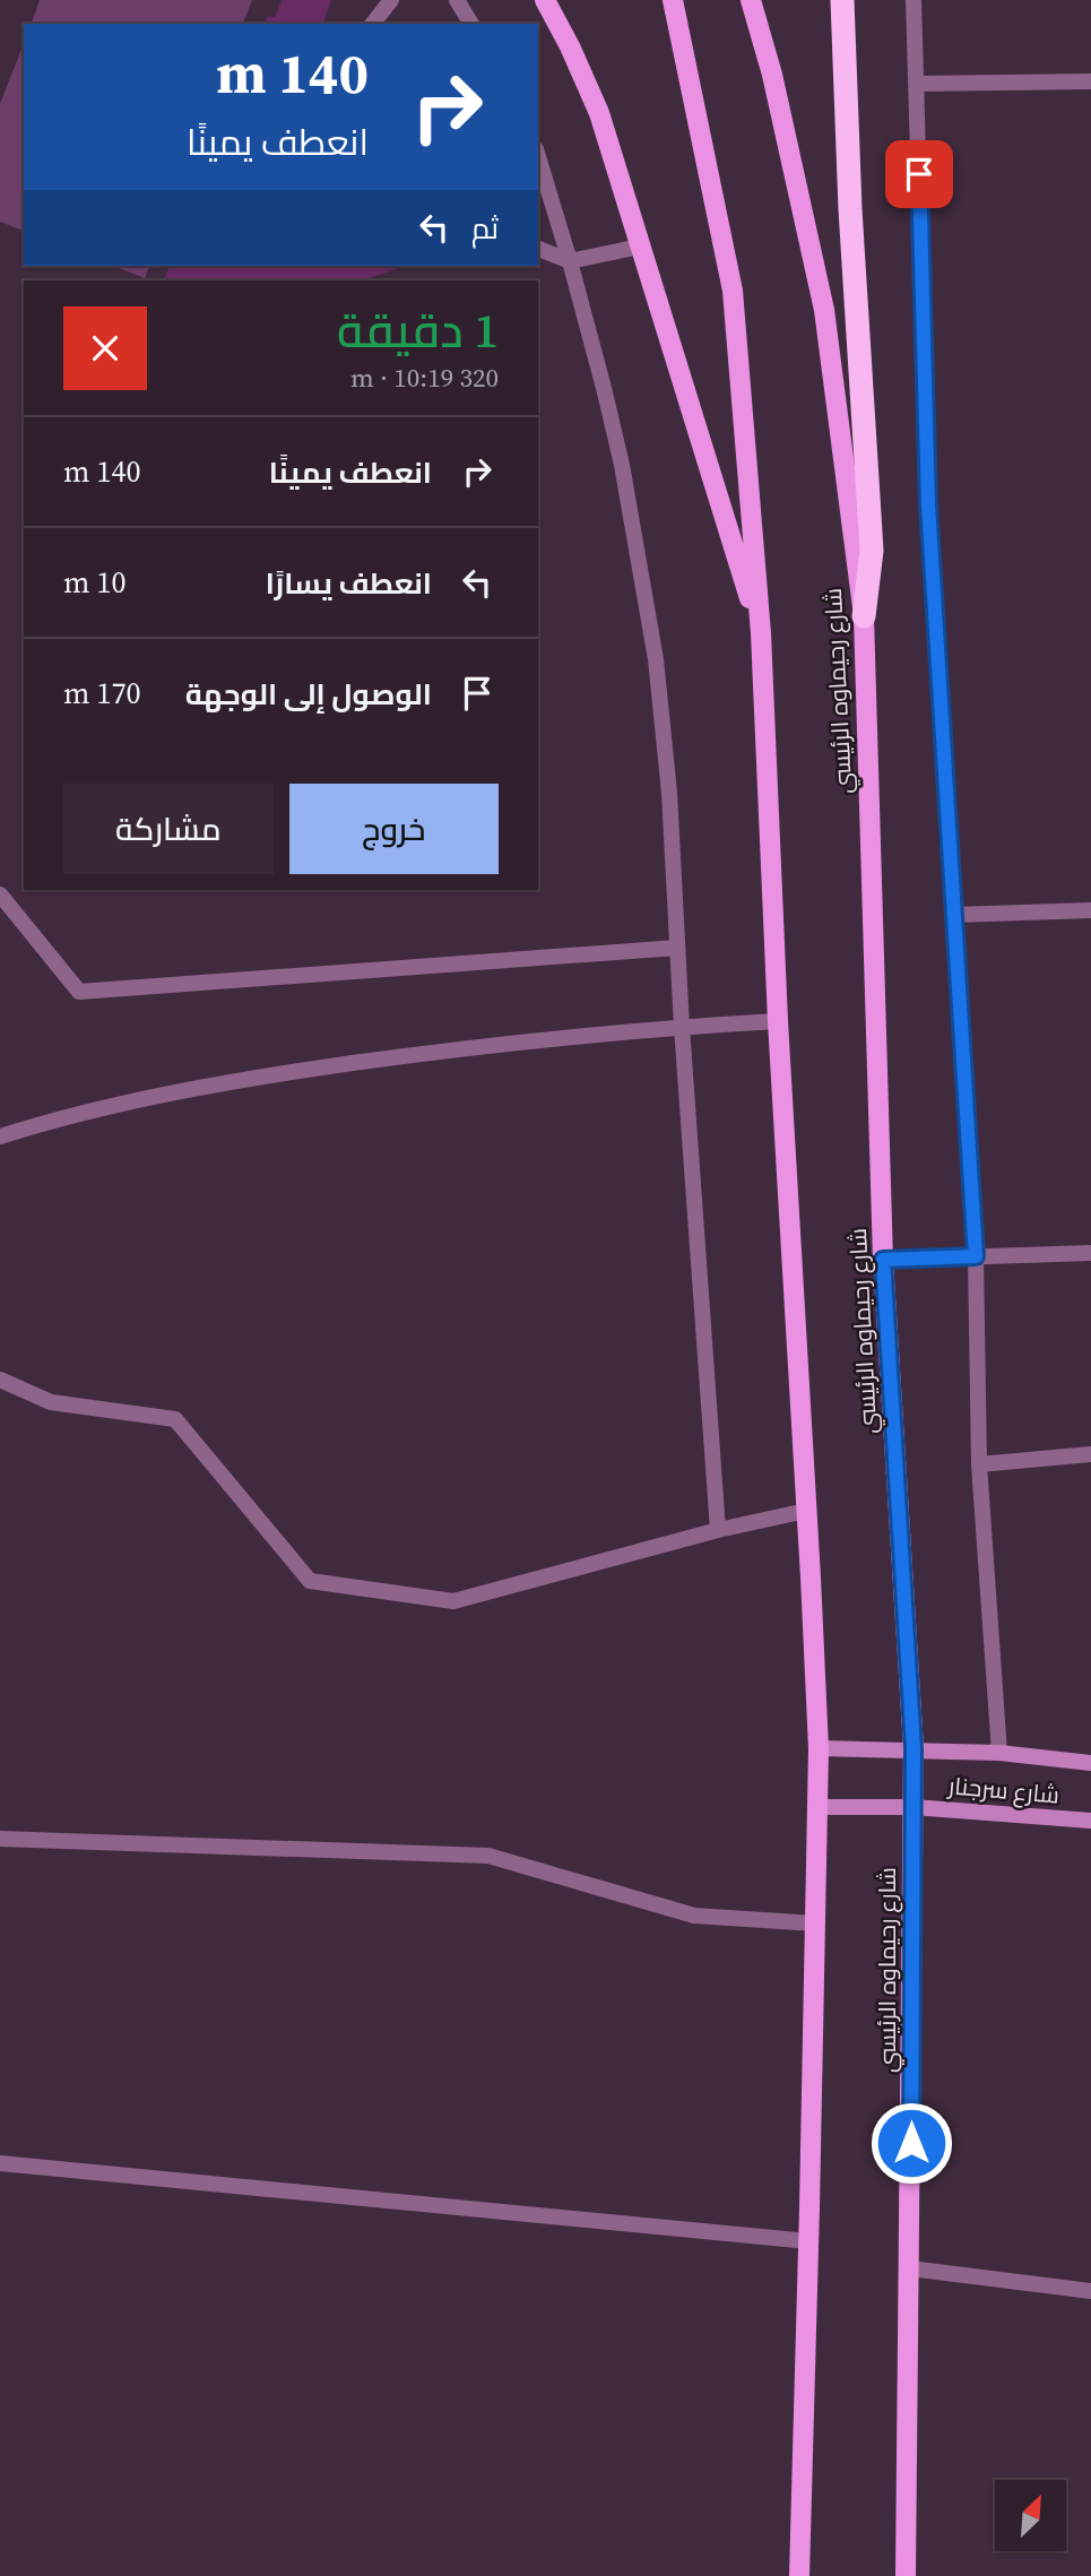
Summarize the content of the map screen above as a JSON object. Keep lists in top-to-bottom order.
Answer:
{
  "streets": {
    "main road": ["شارع رحيماوه الرئيسي"],
    "street": ["شارع سرجنار"]
  },
  "crossings": [
    ["شارع رحيماوه الرئيسي", "شارع سرجنار"]
  ],
  "north": "top right",
  "page": {
    "turn": ["140 m", "انعطف يمينًا"],
    "then": "ثم",
    "heading": ["1 دقيقة", "320 m · 10:19"],
    "list": [
      {
        "name": "انعطف يمينًا",
        "value": "140 m"
      },
      {
        "name": "انعطف يسارًا",
        "value": "10 m"
      },
      {
        "name": "الوصول إلى الوجهة",
        "value": "170 m"
      }
    ],
    "buttons": ["خروج", "مشاركة"]
  }
}
